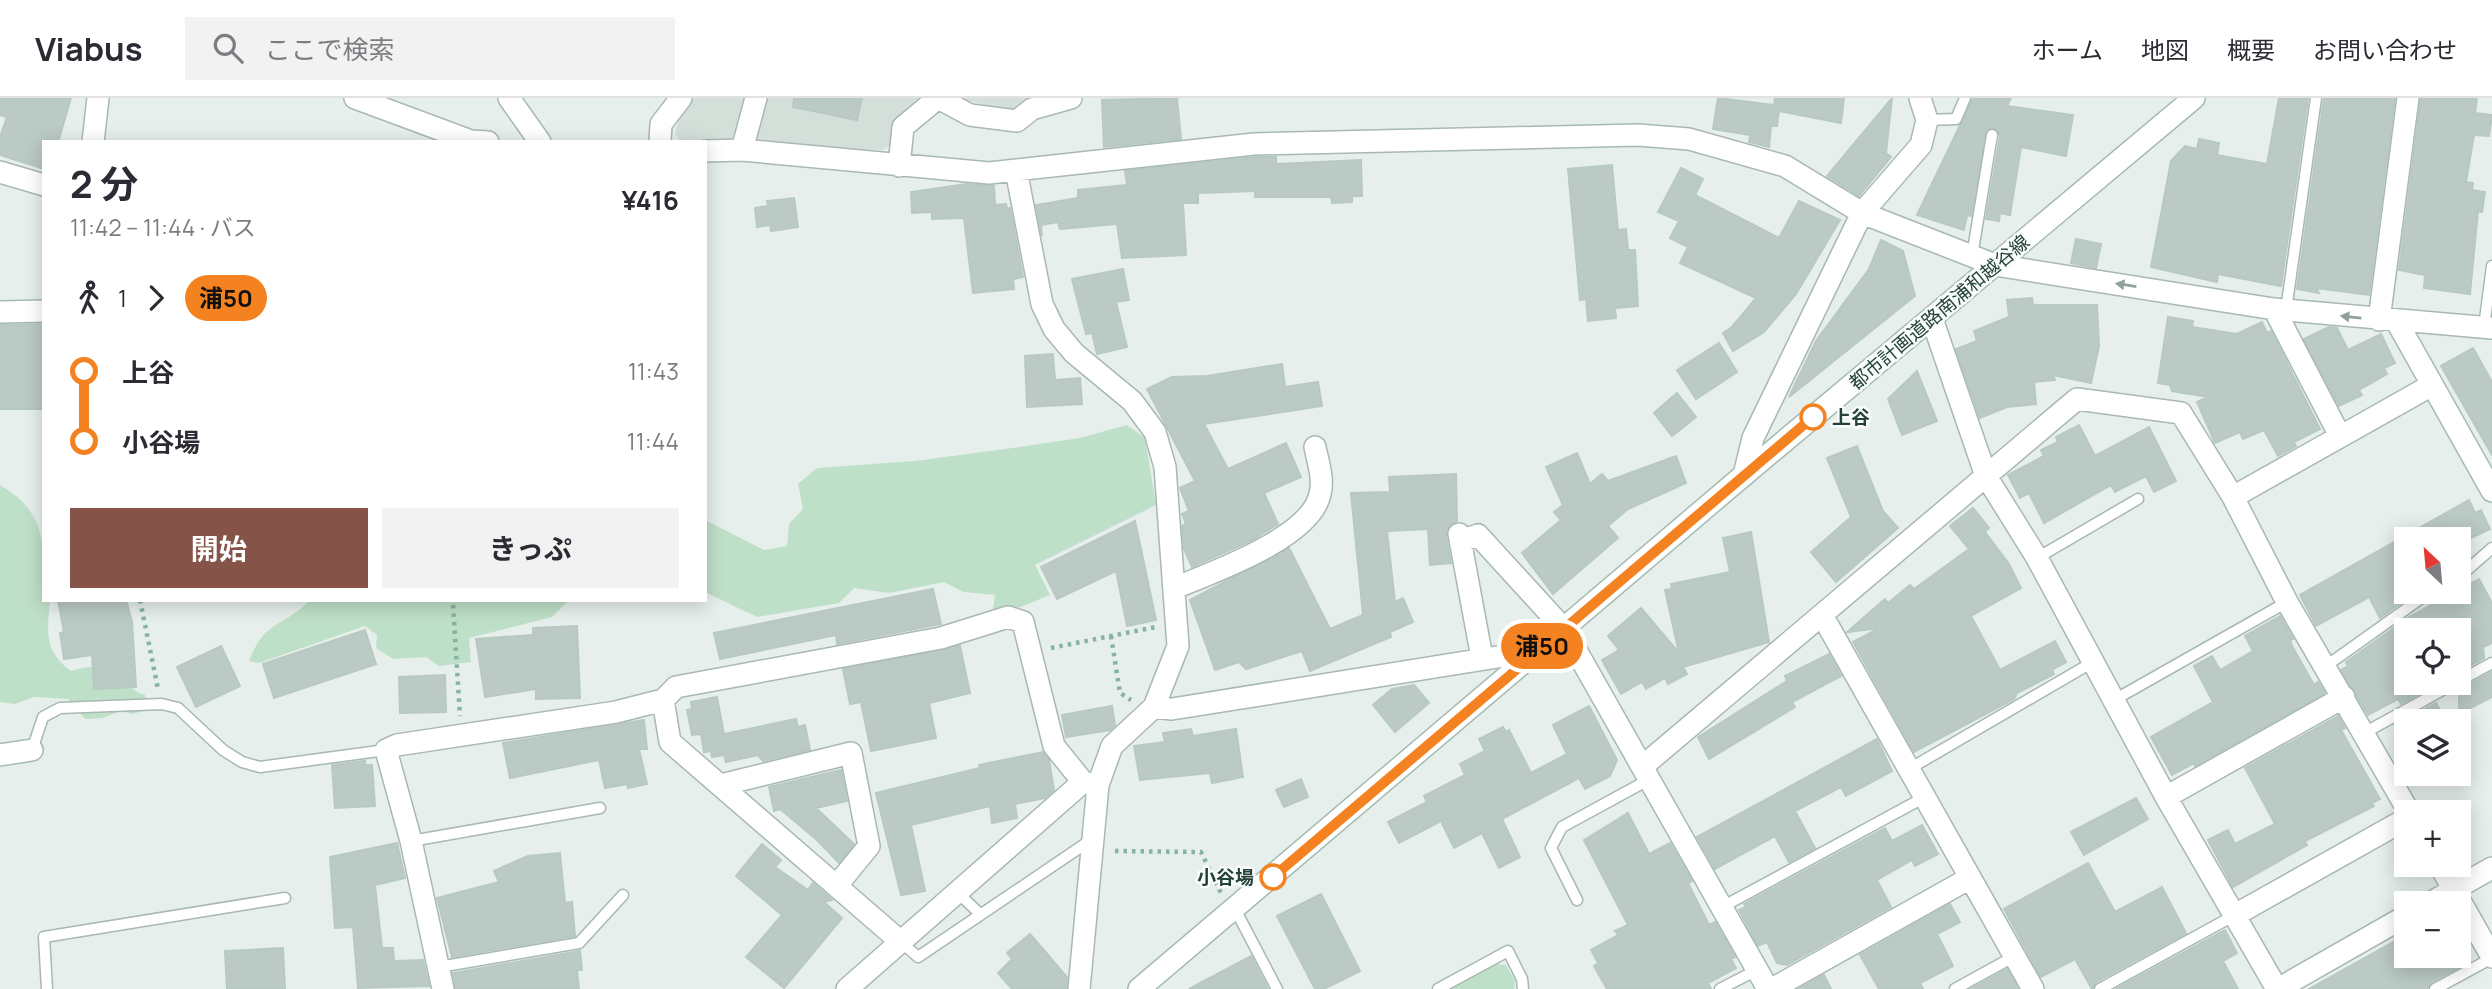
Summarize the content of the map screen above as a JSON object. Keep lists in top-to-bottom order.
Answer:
{
  "streets": {
    "street": ["都市計画道路南浦和越谷線"]
  },
  "places": ["上谷", "小谷場"],
  "lines": ["bus line 浦50"],
  "north": "top left",
  "page": {
    "header": "Viabus",
    "search": "ここで検索",
    "nav": [
      "ホーム",
      "地図",
      "概要",
      "お問い合わせ"
    ],
    "on_map": "浦50",
    "heading": ["2 分", "11:42 – 11:44 · バス", "¥416"],
    "legs": ["1", "浦50"],
    "list": [
      {
        "name": "上谷",
        "value": "11:43"
      },
      {
        "name": "小谷場",
        "value": "11:44"
      }
    ],
    "buttons": ["開始", "きっぷ"],
    "map_buttons": ["+", "−"]
  }
}
